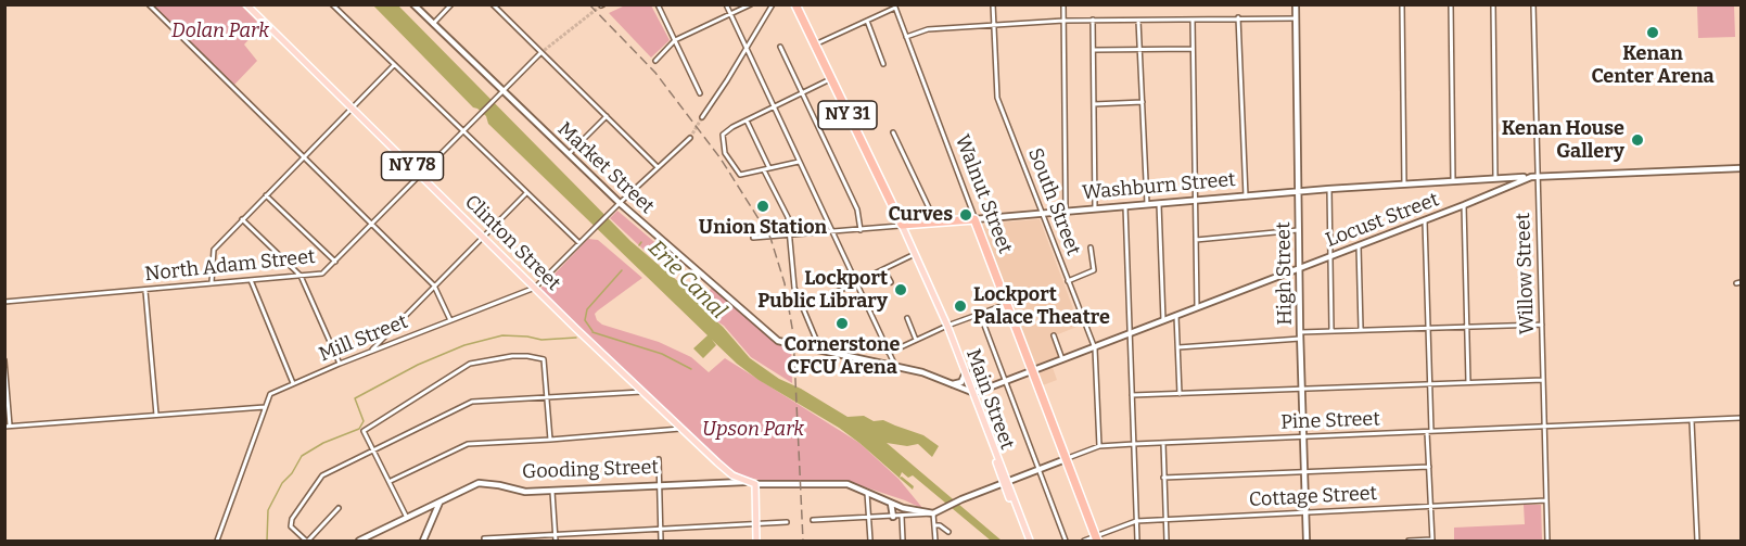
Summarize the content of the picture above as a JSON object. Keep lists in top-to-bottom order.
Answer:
{
  "streets": {
    "highway": ["NY 31", "Washburn Street", "Walnut Street"],
    "main road": [
      "NY 78",
      "Clinton Street",
      "Main Street",
      "Gooding Street"
    ],
    "street": [
      "Market Street",
      "South Street",
      "Locust Street",
      "North Adam Street",
      "High Street",
      "Willow Street",
      "Mill Street",
      "Pine Street",
      "Cottage Street"
    ]
  },
  "crossings": [
    ["NY 31", "Washburn Street"],
    ["NY 31", "Main Street"],
    ["Market Street", "Locust Street"],
    ["Market Street", "North Adam Street"],
    ["Market Street", "Mill Street"],
    ["Market Street", "Main Street"],
    ["Washburn Street", "Walnut Street"],
    ["Washburn Street", "South Street"],
    ["Washburn Street", "Locust Street"],
    ["Washburn Street", "High Street"],
    ["Washburn Street", "Willow Street"],
    ["Washburn Street", "Main Street"],
    ["Walnut Street", "Locust Street"],
    ["Walnut Street", "Pine Street"],
    ["Walnut Street", "Cottage Street"],
    ["South Street", "Locust Street"],
    ["South Street", "Pine Street"],
    ["Locust Street", "High Street"],
    ["Locust Street", "Willow Street"],
    ["Locust Street", "Main Street"],
    ["Clinton Street", "North Adam Street"],
    ["Clinton Street", "Mill Street"],
    ["Clinton Street", "Gooding Street"],
    ["High Street", "Pine Street"],
    ["High Street", "Cottage Street"],
    ["Willow Street", "Pine Street"],
    ["Willow Street", "Cottage Street"],
    ["Main Street", "Pine Street"],
    ["Pine Street", "Gooding Street"]
  ],
  "water": ["Erie Canal"],
  "parks": ["Dolan Park", "Upson Park"],
  "places": [
    "Kenan Center Arena",
    "Kenan House Gallery",
    "Union Station",
    "Curves",
    "Lockport Public Library",
    "Lockport Palace Theatre",
    "Cornerstone CFCU Arena"
  ]
}
